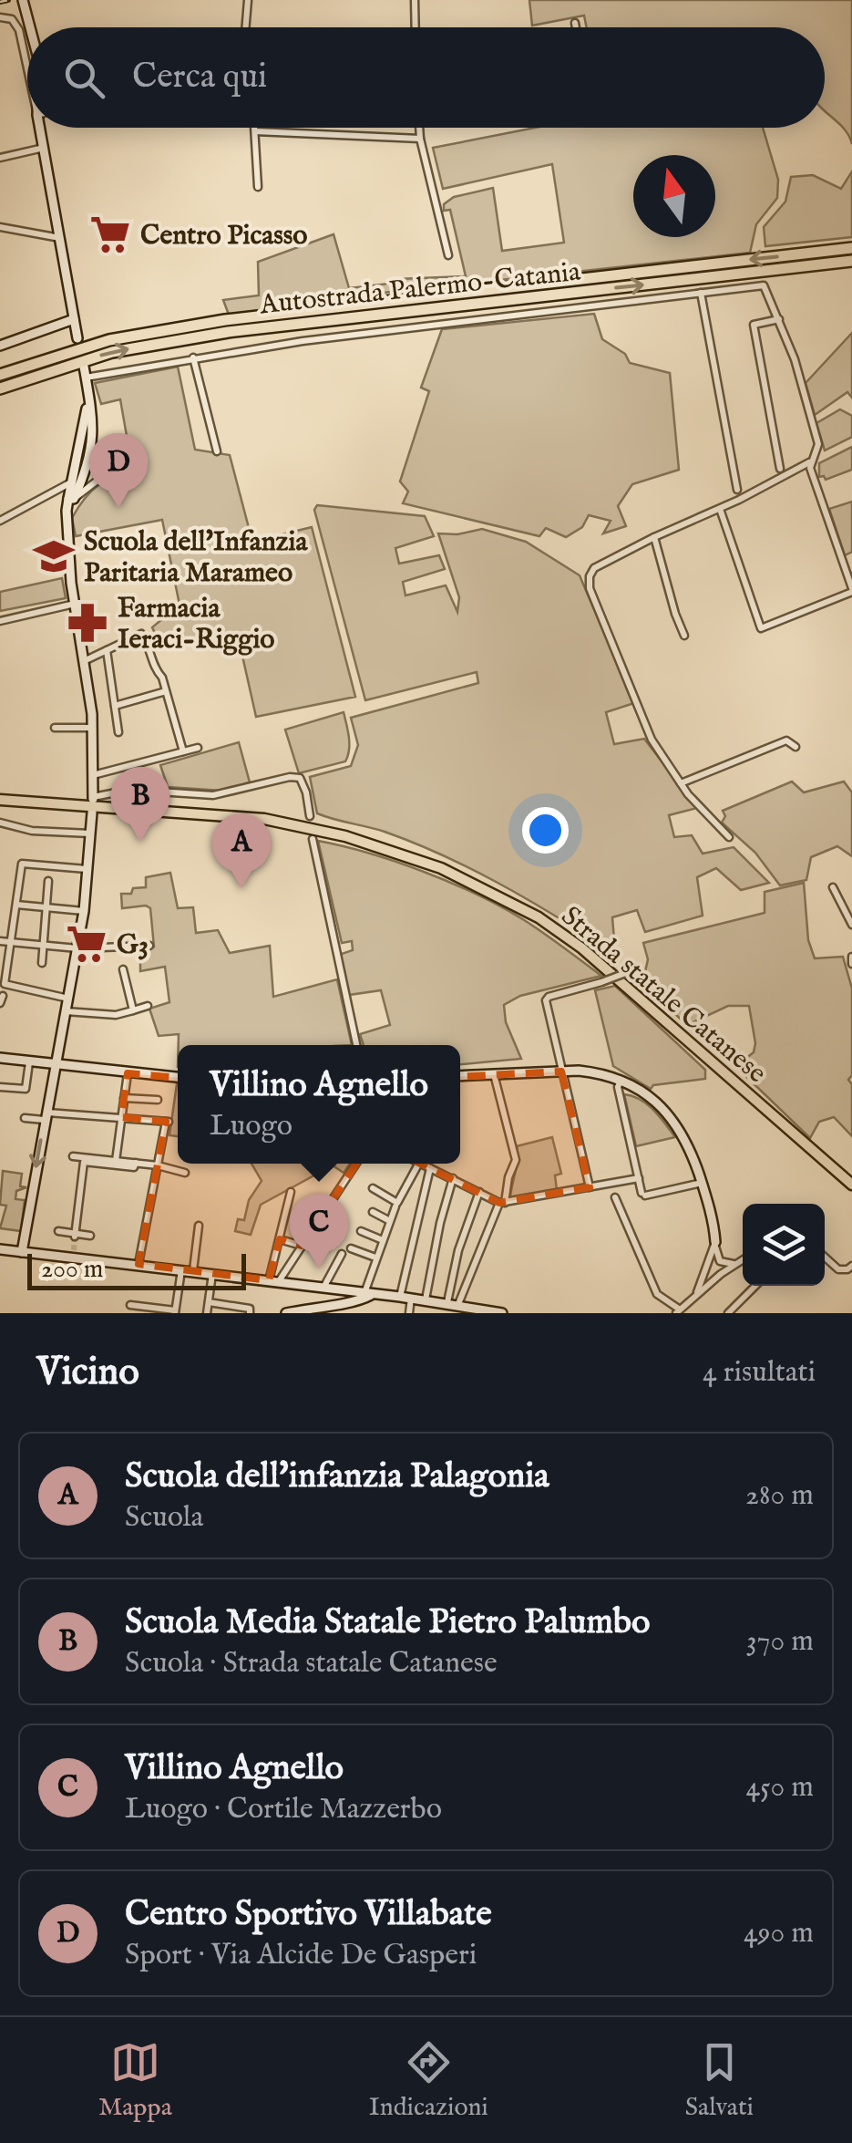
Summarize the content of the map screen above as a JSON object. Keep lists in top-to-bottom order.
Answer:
{
  "streets": {
    "highway": ["Autostrada Palermo-Catania"],
    "main road": ["Strada statale Catanese"]
  },
  "places": {
    "supermarket": ["Centro Picasso", "G3"],
    "school or university": ["Scuola dell'Infanzia Paritaria Marameo"],
    "pharmacy": ["Farmacia Ieraci-Riggio"]
  },
  "scale_bar": "200 m",
  "north": "top",
  "page": {
    "search": "Cerca qui",
    "pins": [
      "D",
      "B",
      "A",
      "C"
    ],
    "popup": ["Villino Agnello", "Luogo"],
    "scale": "200 m",
    "heading": ["Vicino", "4 risultati"],
    "list": [
      {
        "mark": "A",
        "name": "Scuola dell'infanzia Palagonia",
        "note": "Scuola",
        "value": "280 m"
      },
      {
        "mark": "B",
        "name": "Scuola Media Statale Pietro Palumbo",
        "note": "Scuola · Strada statale Catanese",
        "value": "370 m"
      },
      {
        "mark": "C",
        "name": "Villino Agnello",
        "note": "Luogo · Cortile Mazzerbo",
        "value": "450 m"
      },
      {
        "mark": "D",
        "name": "Centro Sportivo Villabate",
        "note": "Sport · Via Alcide De Gasperi",
        "value": "490 m"
      }
    ],
    "nav": ["Mappa", "Indicazioni", "Salvati"]
  }
}
